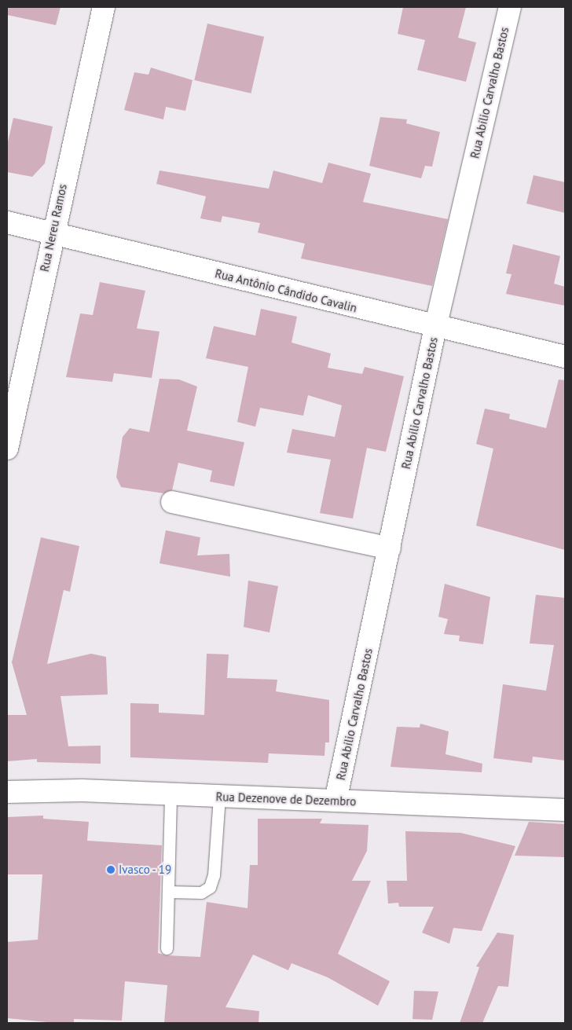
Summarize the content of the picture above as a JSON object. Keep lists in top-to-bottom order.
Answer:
{
  "streets": {
    "street": [
      "Rua Abílio Carvalho Bastos",
      "Rua Nereu Ramos",
      "Rua Antônio Cândido Cavalin",
      "Rua Dezenove de Dezembro"
    ]
  },
  "crossings": [
    ["Rua Abílio Carvalho Bastos", "Rua Antônio Cândido Cavalin"],
    ["Rua Abílio Carvalho Bastos", "Rua Dezenove de Dezembro"],
    ["Rua Nereu Ramos", "Rua Antônio Cândido Cavalin"]
  ],
  "places": ["Ivasco - 19"]
}
